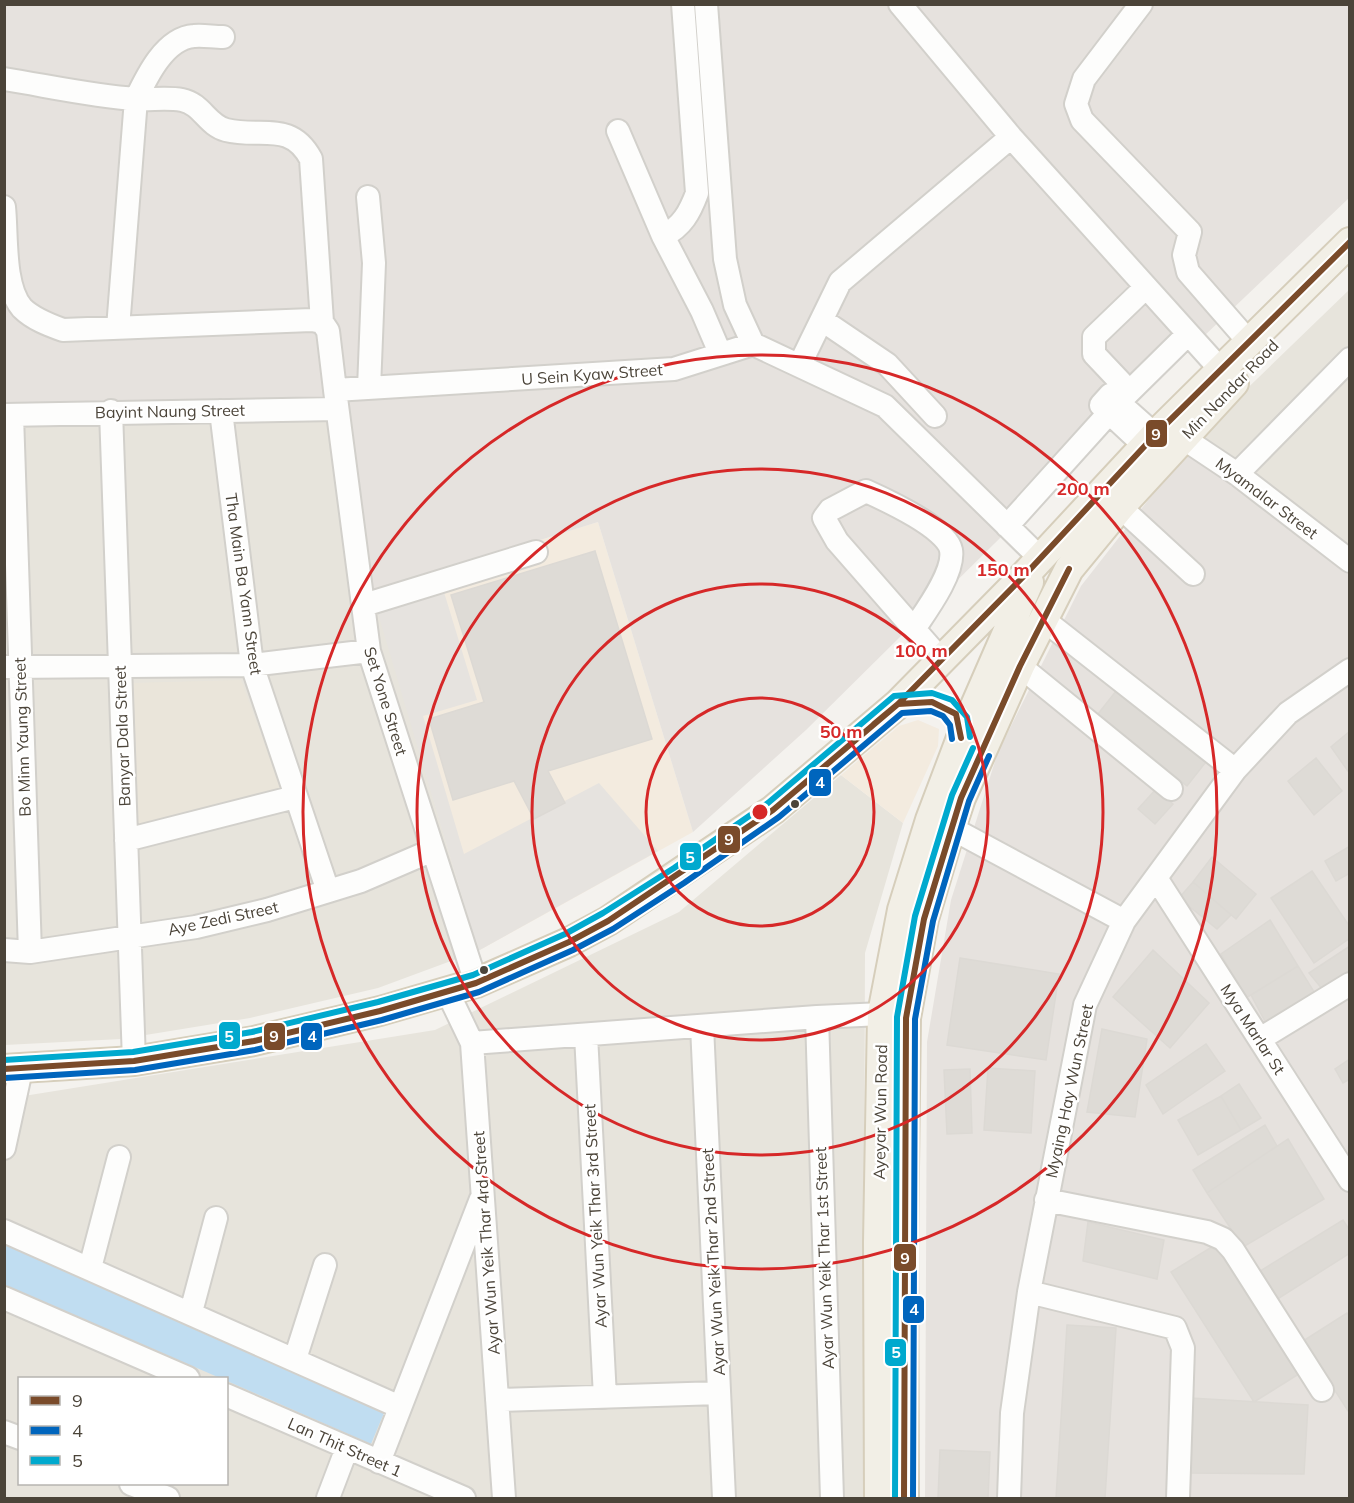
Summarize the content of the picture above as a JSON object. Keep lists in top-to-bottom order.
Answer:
{
  "streets": {
    "main road": ["Min Nandar Road", "Ayeyar Wun Road"],
    "street": [
      "U Sein Kyaw Street",
      "Bayint Naung Street",
      "Myamalar Street",
      "Tha Main Ba Yann Street",
      "Set Yone Street",
      "Banyar Dala Street",
      "Bo Minn Yaung Street",
      "Aye Zedi Street",
      "Mya Marlar St",
      "Myaing Hay Wun Street",
      "Ayar Wun Yeik Thar 3rd Street",
      "Ayar Wun Yeik Thar 4rd Street",
      "Ayar Wun Yeik Thar 1st Street",
      "Ayar Wun Yeik Thar 2nd Street",
      "Lan Thit Street 1"
    ]
  },
  "crossings": [
    ["U Sein Kyaw Street", "Bayint Naung Street"],
    ["U Sein Kyaw Street", "Set Yone Street"],
    ["Min Nandar Road", "Myamalar Street"],
    ["Min Nandar Road", "Set Yone Street"],
    ["Min Nandar Road", "Banyar Dala Street"],
    ["Min Nandar Road", "Ayeyar Wun Road"],
    ["Min Nandar Road", "Ayar Wun Yeik Thar 4rd Street"],
    ["Bayint Naung Street", "Tha Main Ba Yann Street"],
    ["Bayint Naung Street", "Set Yone Street"],
    ["Bayint Naung Street", "Banyar Dala Street"],
    ["Bayint Naung Street", "Bo Minn Yaung Street"],
    ["Tha Main Ba Yann Street", "Aye Zedi Street"],
    ["Set Yone Street", "Aye Zedi Street"],
    ["Banyar Dala Street", "Aye Zedi Street"],
    ["Bo Minn Yaung Street", "Aye Zedi Street"],
    ["Mya Marlar St", "Myaing Hay Wun Street"]
  ],
  "lines": ["transit line 9", "transit line 5", "transit line 4"],
  "legend": ["9", "4", "5"],
  "rings": [
    "200 m",
    "150 m",
    "100 m",
    "50 m"
  ]
}
